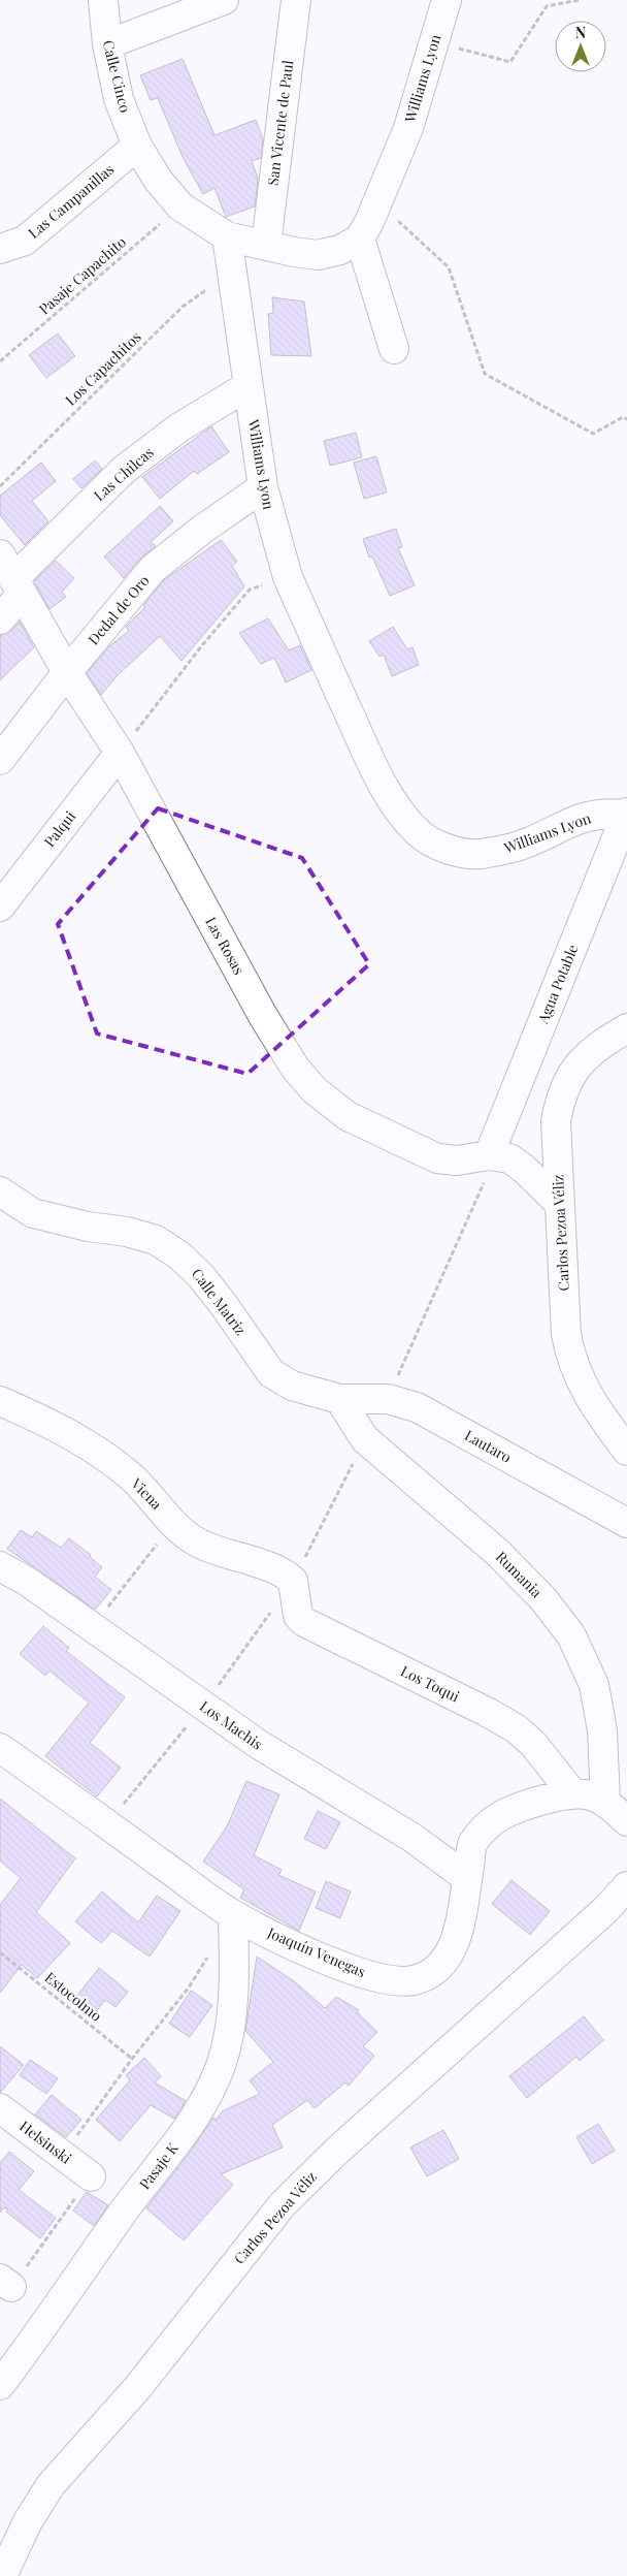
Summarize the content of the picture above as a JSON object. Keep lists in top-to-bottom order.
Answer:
{
  "streets": {
    "street": [
      "Calle Cinco",
      "Williams Lyon",
      "San Vicente de Paul",
      "Las Campanillas",
      "Las Chilcas",
      "Dedal de Oro",
      "Palqui",
      "Las Rosas",
      "Agua Potable",
      "Carlos Pezoa Véliz",
      "Calle Matriz",
      "Lautaro",
      "Viena",
      "Rumania",
      "Los Toqui",
      "Los Machis",
      "Joaquín Venegas",
      "Helsinski",
      "Pasaje K"
    ],
    "path": ["Pasaje Capachito", "Los Capachitos", "Estocolmo"]
  },
  "crossings": [
    ["Calle Cinco", "Williams Lyon"],
    ["Calle Cinco", "Las Campanillas"],
    ["Calle Cinco", "Pasaje Capachito"],
    ["Williams Lyon", "Los Capachitos"],
    ["Williams Lyon", "Las Chilcas"],
    ["Williams Lyon", "Dedal de Oro"],
    ["Williams Lyon", "Agua Potable"],
    ["Las Chilcas", "Las Rosas"],
    ["Dedal de Oro", "Las Rosas"],
    ["Palqui", "Las Rosas"],
    ["Las Rosas", "Agua Potable"],
    ["Las Rosas", "Carlos Pezoa Véliz"],
    ["Calle Matriz", "Lautaro"],
    ["Calle Matriz", "Rumania"],
    ["Lautaro", "Rumania"],
    ["Viena", "Los Toqui"],
    ["Rumania", "Joaquín Venegas"],
    ["Los Toqui", "Joaquín Venegas"],
    ["Los Machis", "Joaquín Venegas"],
    ["Joaquín Venegas", "Pasaje K"]
  ],
  "north": "top"
}
